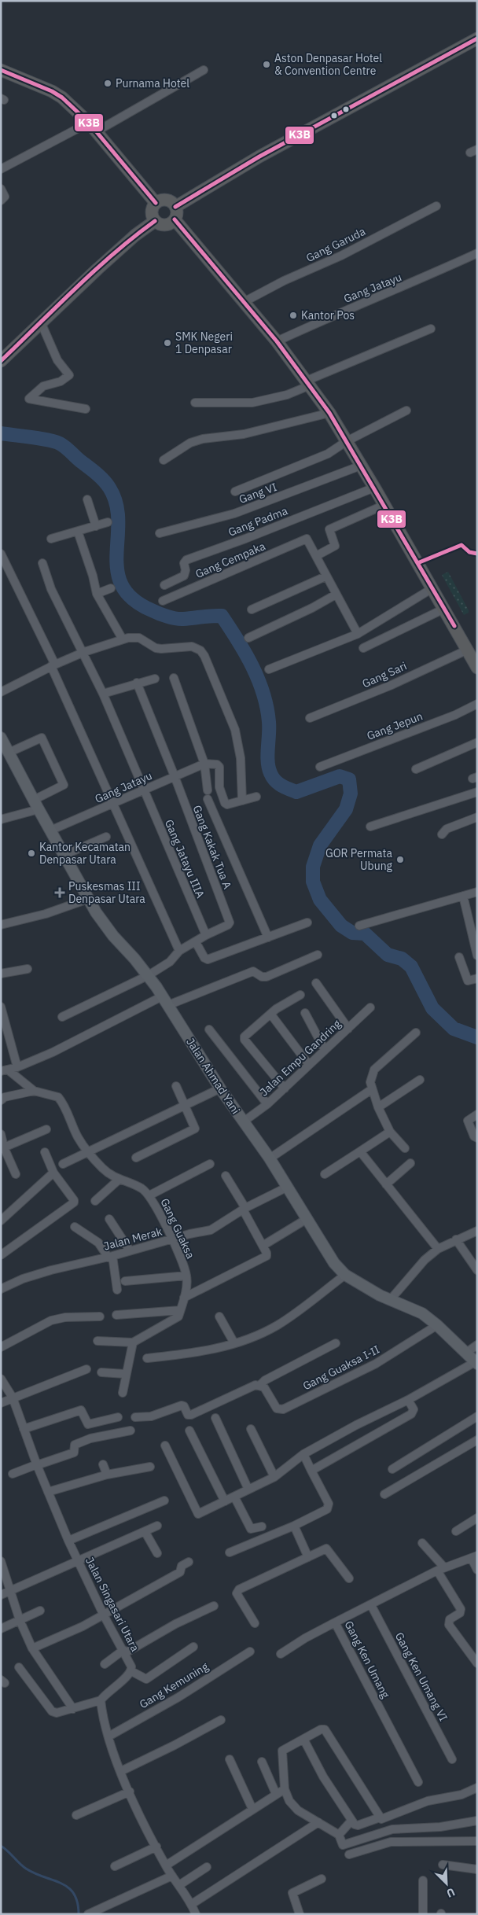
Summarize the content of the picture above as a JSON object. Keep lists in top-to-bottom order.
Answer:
{
  "streets": {
    "main road": ["Jalan Ahmad Yani"],
    "street": [
      "Gang Garuda",
      "Gang Jatayu",
      "Gang VI",
      "Gang Padma",
      "Gang Cempaka",
      "Gang Sari",
      "Gang Jepun",
      "Gang Kakak Tua A",
      "Gang Jatayu IIIA",
      "Jalan Empu Gandring",
      "Gang Guaksa",
      "Jalan Merak",
      "Gang Guaksa I-II",
      "Jalan Singasari Utara",
      "Gang Ken Umang",
      "Gang Ken Umang VI",
      "Gang Kemuning"
    ]
  },
  "crossings": [
    ["Gang Jatayu", "Gang Kakak Tua A"],
    ["Gang Jatayu", "Gang Jatayu IIIA"],
    ["Gang Jatayu", "Jalan Ahmad Yani"],
    ["Gang Kakak Tua A", "Gang Jatayu IIIA"],
    ["Jalan Empu Gandring", "Jalan Ahmad Yani"],
    ["Jalan Ahmad Yani", "Jalan Merak"],
    ["Jalan Ahmad Yani", "Gang Guaksa I-II"],
    ["Gang Guaksa", "Jalan Merak"],
    ["Gang Ken Umang", "Gang Ken Umang VI"]
  ],
  "places": {
    "other": [
      "Aston Denpasar Hotel & Convention Centre",
      "Purnama Hotel",
      "Kantor Pos",
      "SMK Negeri 1 Denpasar",
      "Kantor Kecamatan Denpasar Utara",
      "GOR Permata Ubung"
    ],
    "health": ["Puskesmas III Denpasar Utara"]
  },
  "lines": ["transit line K3B"],
  "north": "bottom right"
}
